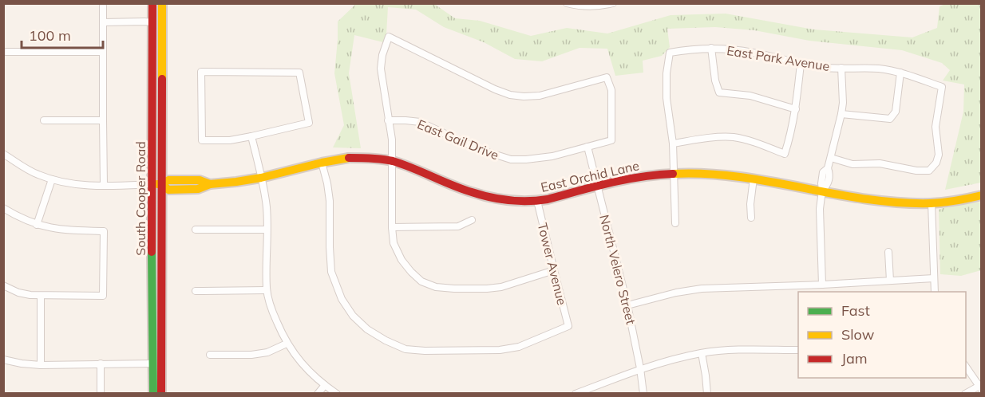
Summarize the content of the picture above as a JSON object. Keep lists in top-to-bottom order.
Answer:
{
  "streets": {
    "street": [
      "East Park Avenue",
      "East Gail Drive",
      "East Orchid Lane",
      "South Cooper Road",
      "Tower Avenue",
      "North Velero Street"
    ]
  },
  "crossings": [
    ["East Gail Drive", "North Velero Street"],
    ["East Orchid Lane", "South Cooper Road"],
    ["East Orchid Lane", "Tower Avenue"],
    ["East Orchid Lane", "North Velero Street"]
  ],
  "legend": ["Fast", "Slow", "Jam"],
  "scale_bar": "100 m"
}
